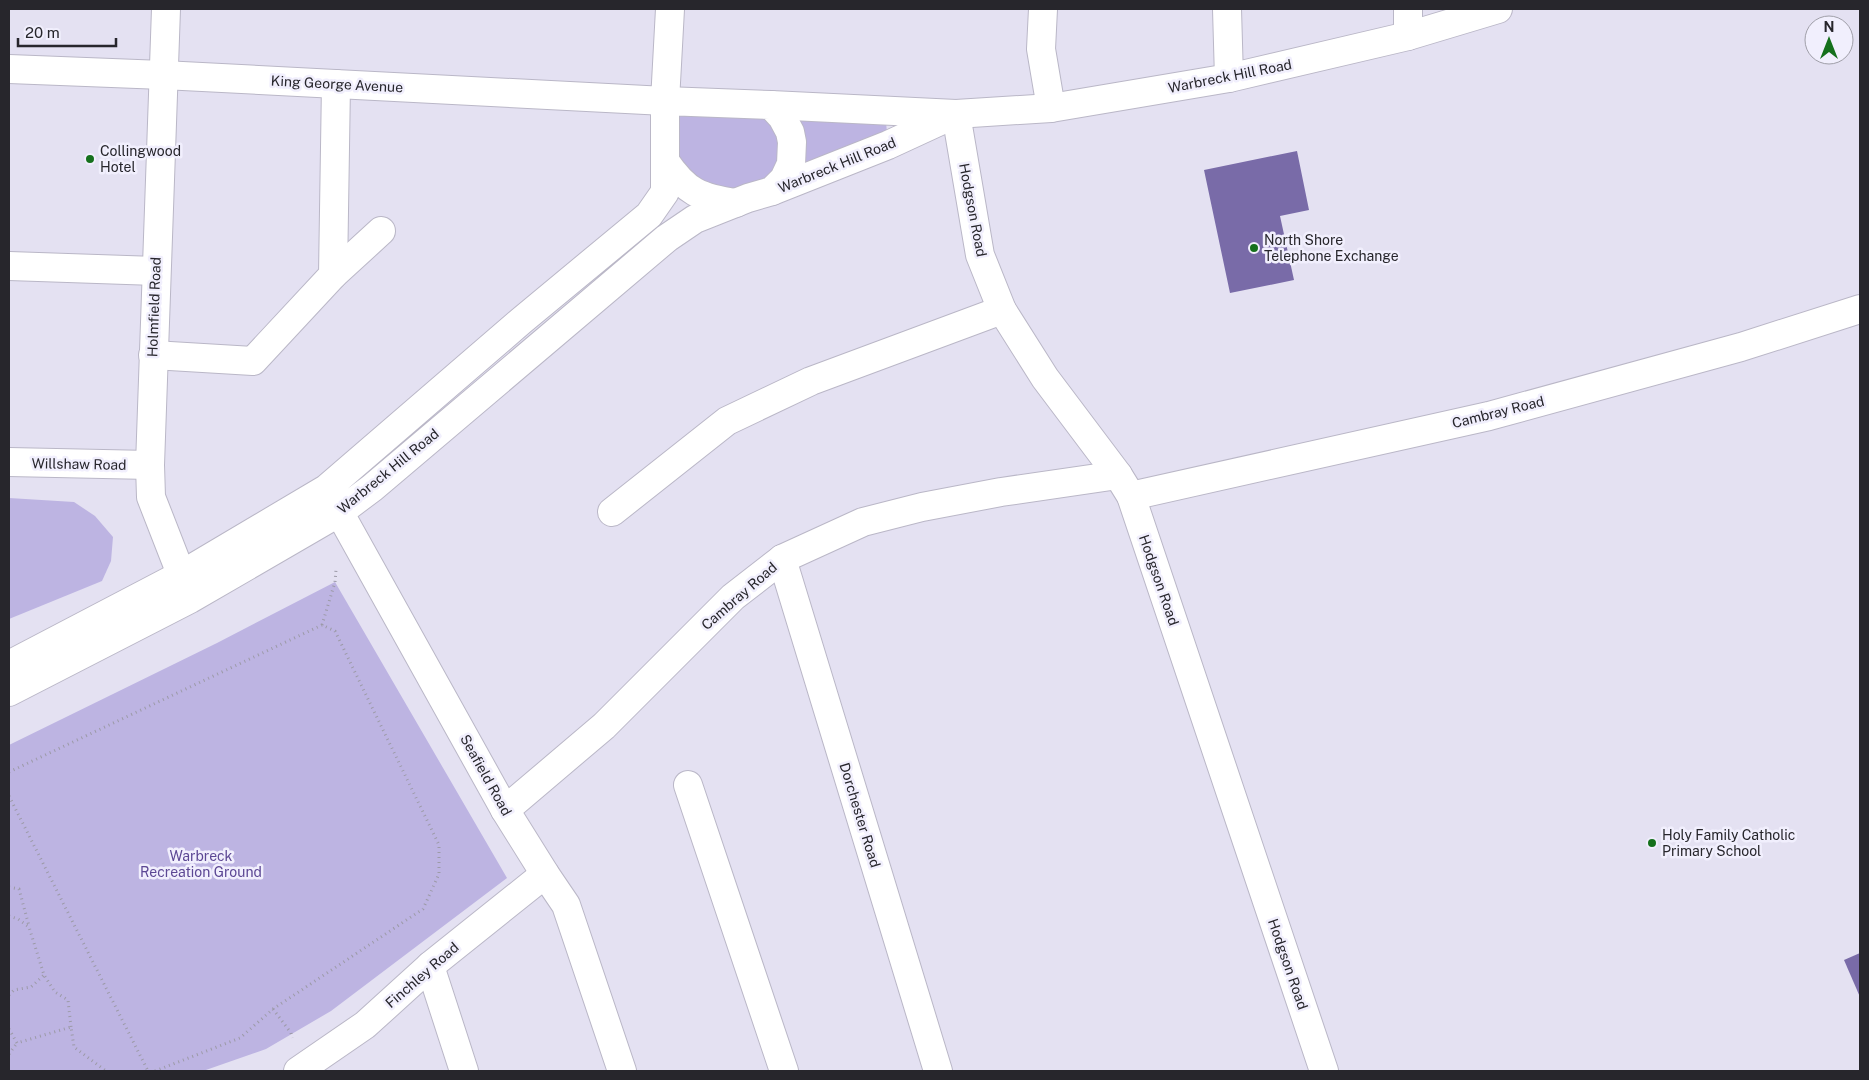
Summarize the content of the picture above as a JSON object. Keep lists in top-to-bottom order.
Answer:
{
  "streets": {
    "street": [
      "Warbreck Hill Road",
      "King George Avenue",
      "Hodgson Road",
      "Holmfield Road",
      "Cambray Road",
      "Willshaw Road",
      "Seafield Road",
      "Dorchester Road",
      "Finchley Road"
    ]
  },
  "crossings": [
    ["Warbreck Hill Road", "King George Avenue"],
    ["Warbreck Hill Road", "Hodgson Road"],
    ["Warbreck Hill Road", "Holmfield Road"],
    ["Warbreck Hill Road", "Seafield Road"],
    ["King George Avenue", "Holmfield Road"],
    ["Hodgson Road", "Cambray Road"],
    ["Holmfield Road", "Willshaw Road"],
    ["Cambray Road", "Seafield Road"],
    ["Cambray Road", "Dorchester Road"],
    ["Seafield Road", "Finchley Road"]
  ],
  "parks": ["Warbreck Recreation Ground"],
  "places": ["Collingwood Hotel", "North Shore Telephone Exchange", "Holy Family Catholic Primary School"],
  "scale_bar": "20 m",
  "north": "top"
}
